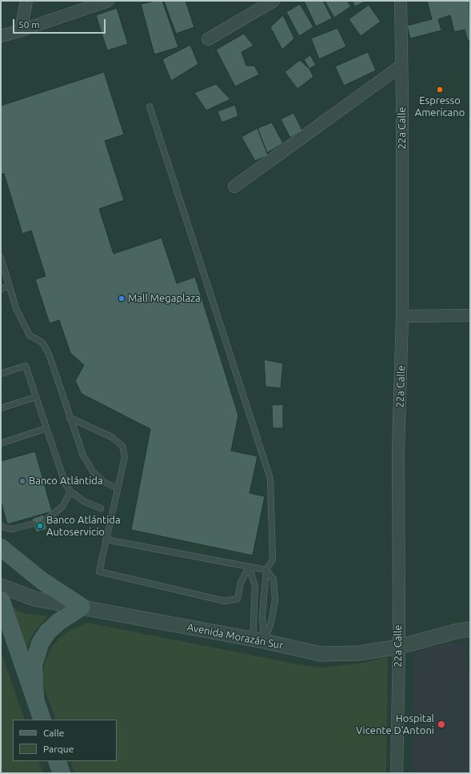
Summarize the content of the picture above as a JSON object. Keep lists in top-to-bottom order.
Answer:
{
  "streets": {
    "street": ["22a Calle", "Avenida Morazán Sur"]
  },
  "crossings": [
    ["22a Calle", "Avenida Morazán Sur"]
  ],
  "places": [
    "Espresso Americano",
    "Mall Megaplaza",
    "Banco Atlántida",
    "Banco Atlántida Autoservicio",
    "Hospital Vicente D'Antoni"
  ],
  "legend": ["Calle", "Parque"],
  "scale_bar": "50 m"
}
